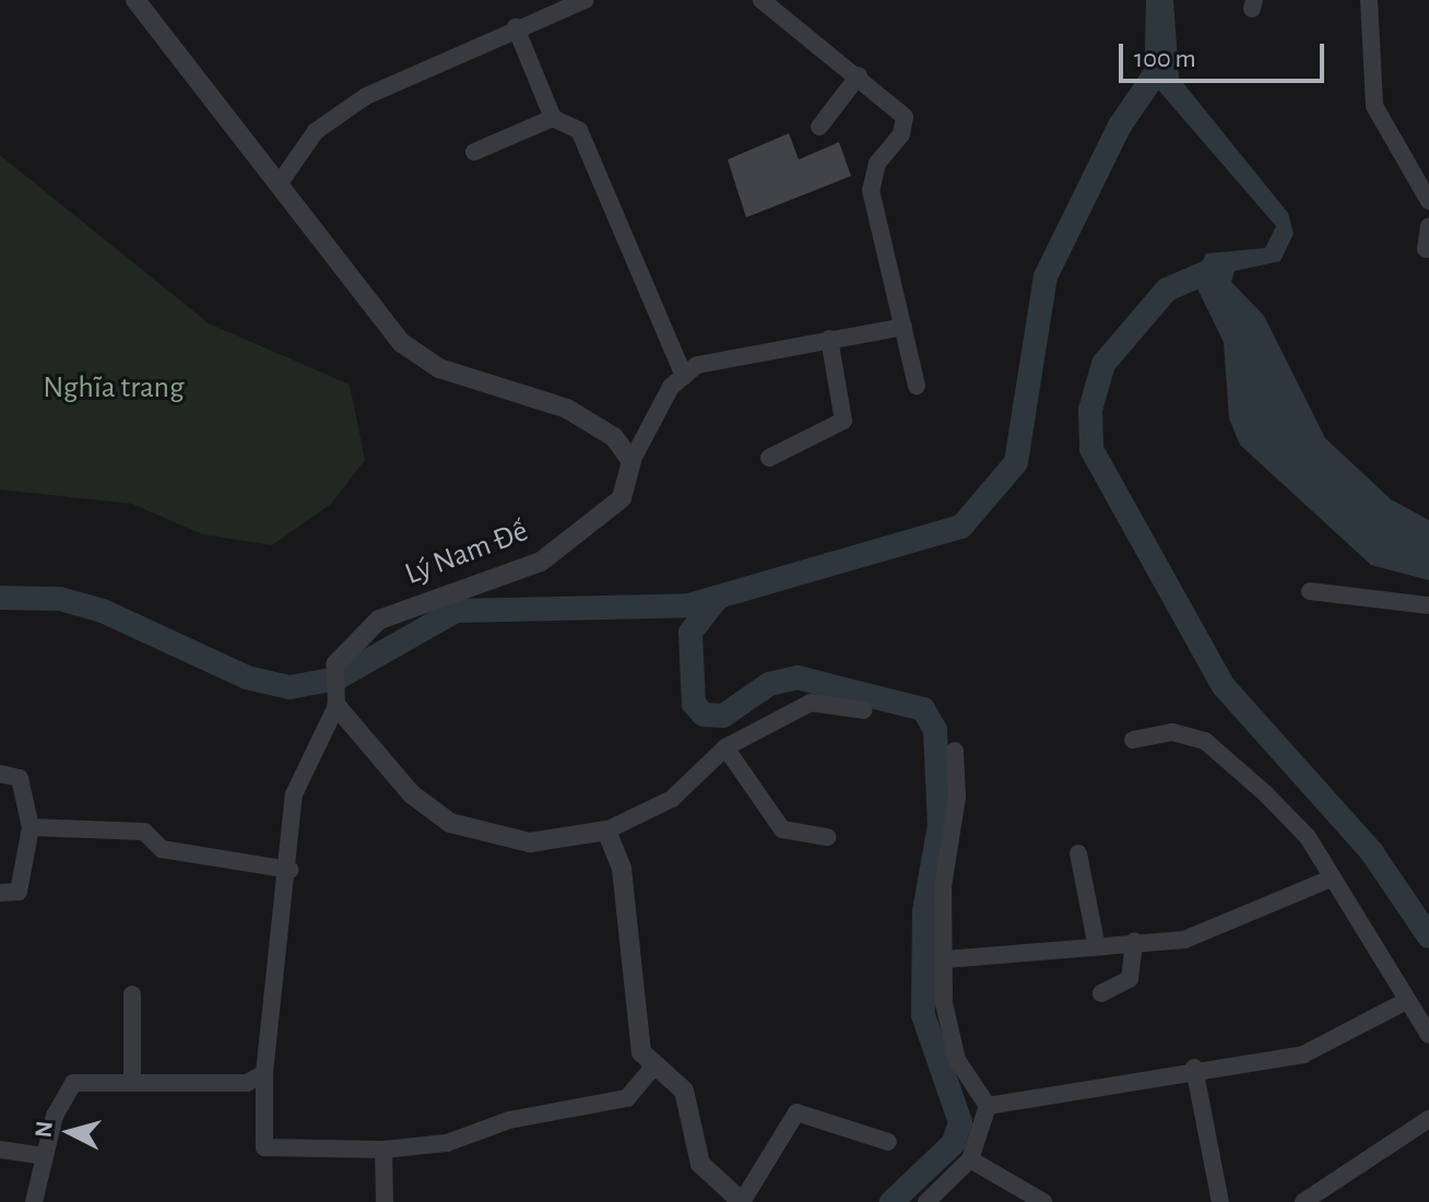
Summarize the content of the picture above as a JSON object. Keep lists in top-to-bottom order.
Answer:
{
  "streets": {
    "street": ["Lý Nam Đế"]
  },
  "parks": ["Nghĩa trang"],
  "scale_bar": "100 m",
  "north": "left"
}
